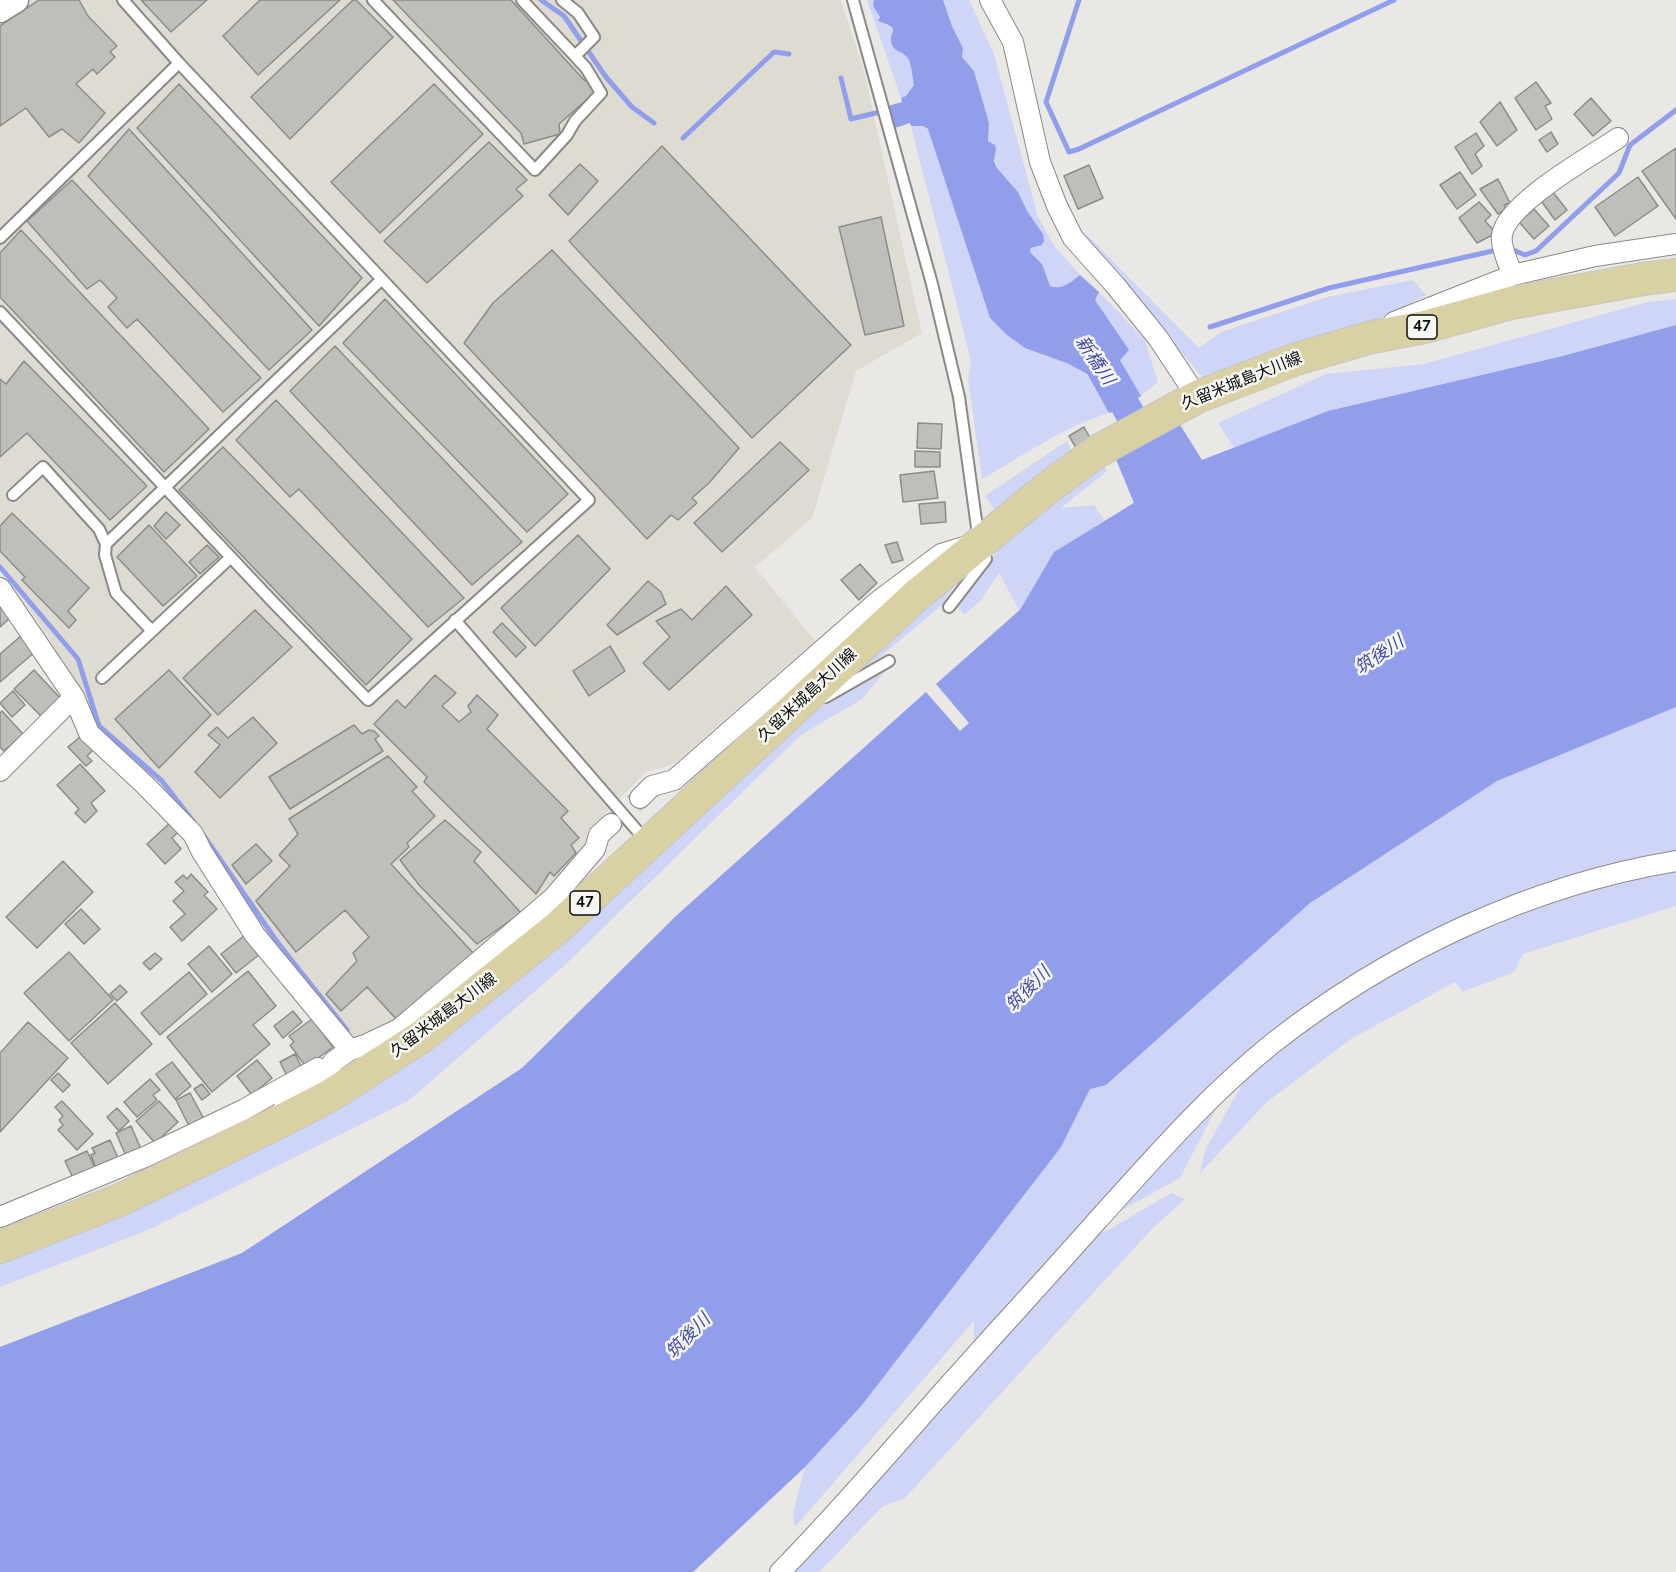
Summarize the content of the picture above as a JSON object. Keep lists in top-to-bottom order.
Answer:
{
  "streets": {
    "main road": ["47", "久留米城島大川線"]
  },
  "water": ["新橋川", "筑後川"]
}
